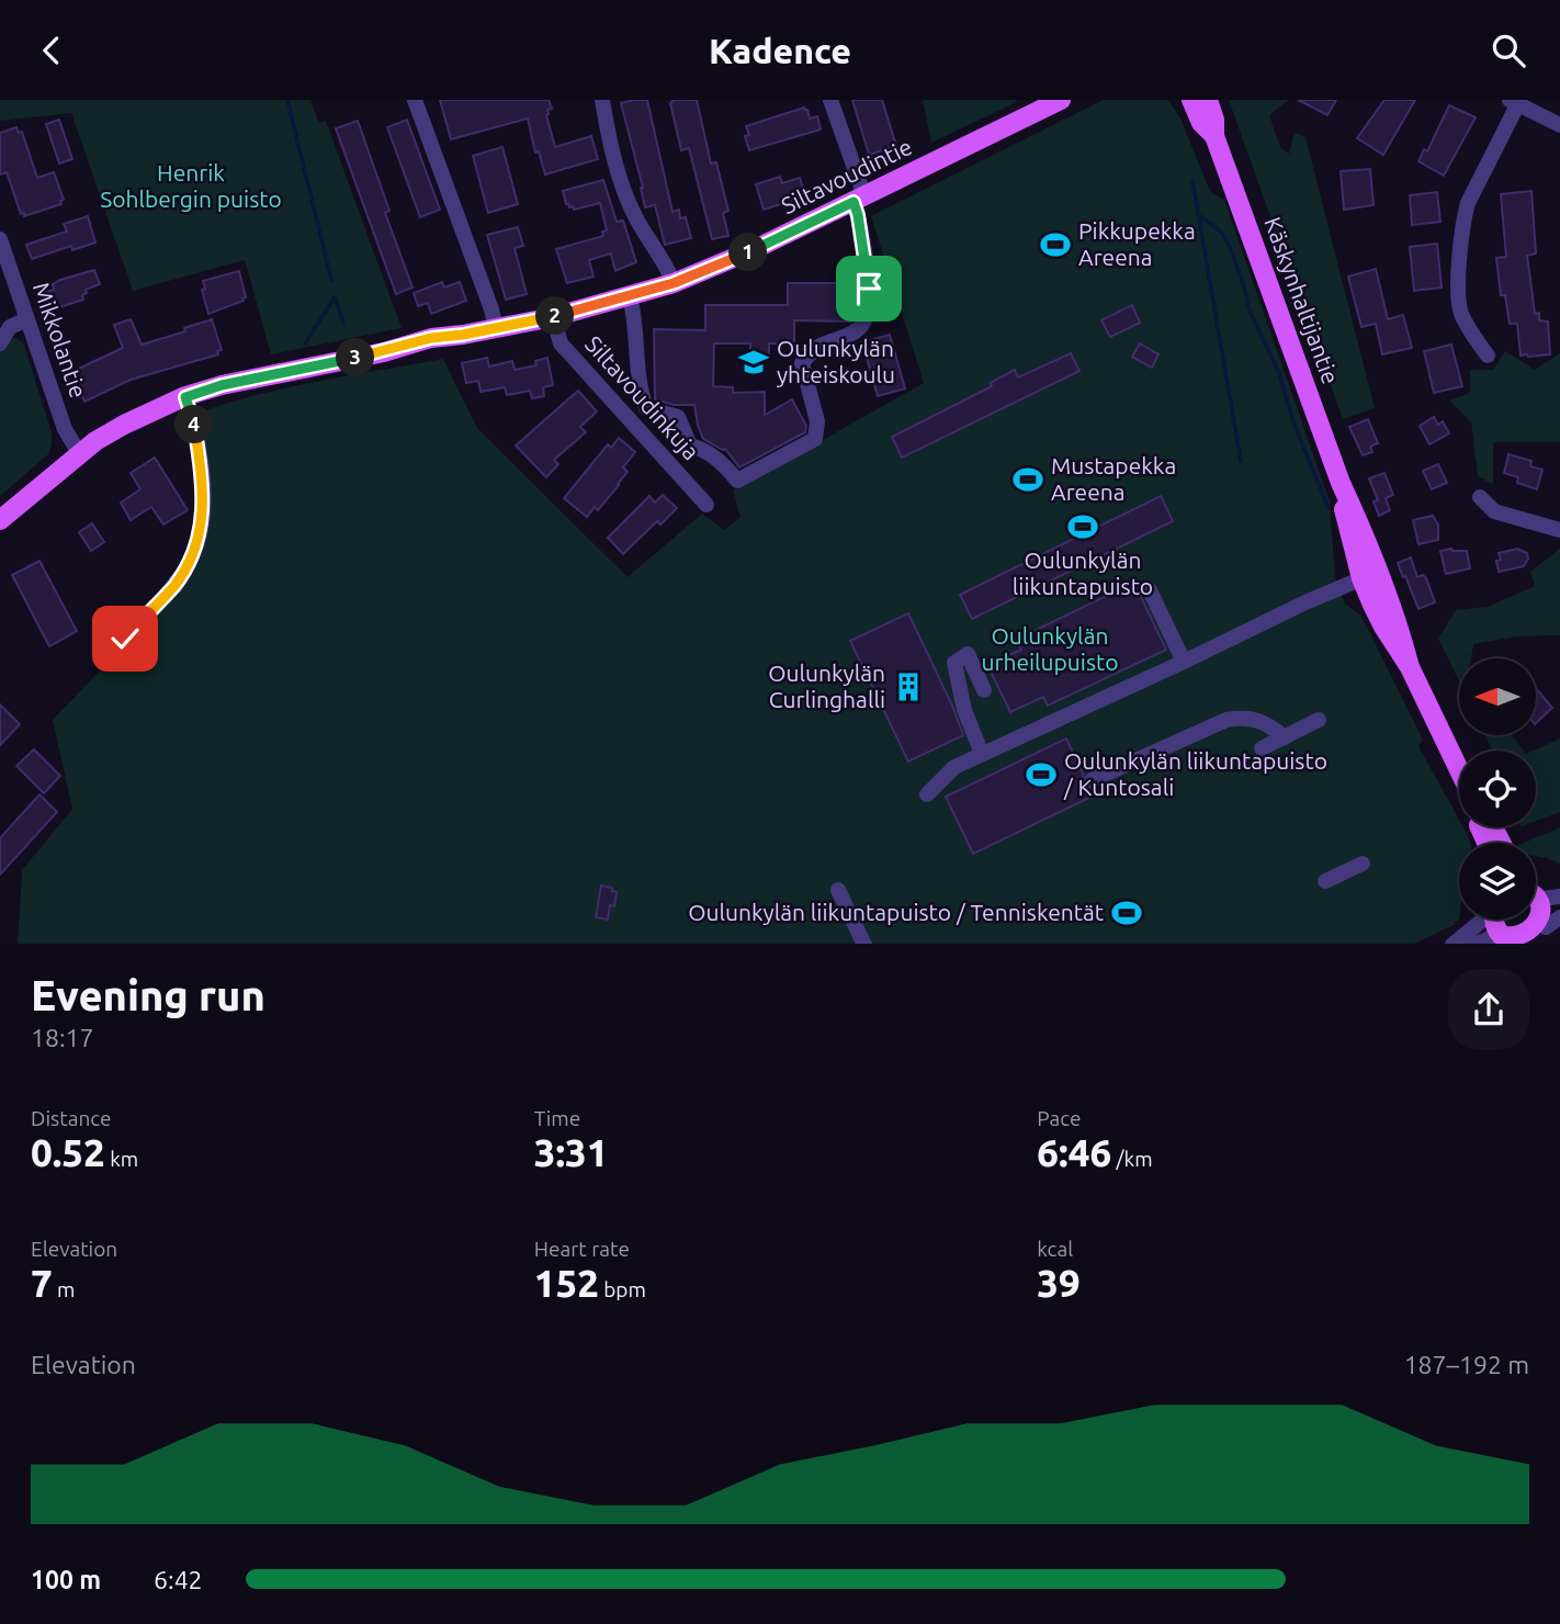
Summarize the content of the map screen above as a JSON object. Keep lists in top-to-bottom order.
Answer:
{
  "streets": {
    "main road": ["Siltavoudintie", "Käskynhaltijantie"],
    "street": ["Mikkolantie", "Siltavoudinkuja"]
  },
  "crossings": [
    ["Siltavoudintie", "Mikkolantie"],
    ["Siltavoudintie", "Siltavoudinkuja"]
  ],
  "parks": ["Henrik Sohlbergin puisto", "Oulunkylän urheilupuisto"],
  "places": {
    "sports": [
      "Pikkupekka Areena",
      "Mustapekka Areena",
      "Oulunkylän liikuntapuisto",
      "Oulunkylän liikuntapuisto / Kuntosali",
      "Oulunkylän liikuntapuisto / Tenniskentät"
    ],
    "school or university": ["Oulunkylän yhteiskoulu"],
    "building": ["Oulunkylän Curlinghalli"]
  },
  "north": "left",
  "page": {
    "header": "Kadence",
    "pins": [
      "1",
      "2",
      "3",
      "4"
    ],
    "heading": ["Evening run", "18:17"],
    "stats": [
      ["Distance", "0.52 km"],
      ["Time", "3:31"],
      ["Pace", "6:46 /km"],
      ["Elevation", "7 m"],
      ["Heart rate", "152 bpm"],
      ["kcal", "39"]
    ],
    "chart": ["Elevation", "187–192 m"],
    "list": [
      {
        "name": "100 m",
        "note": "6:42"
      }
    ]
  }
}
